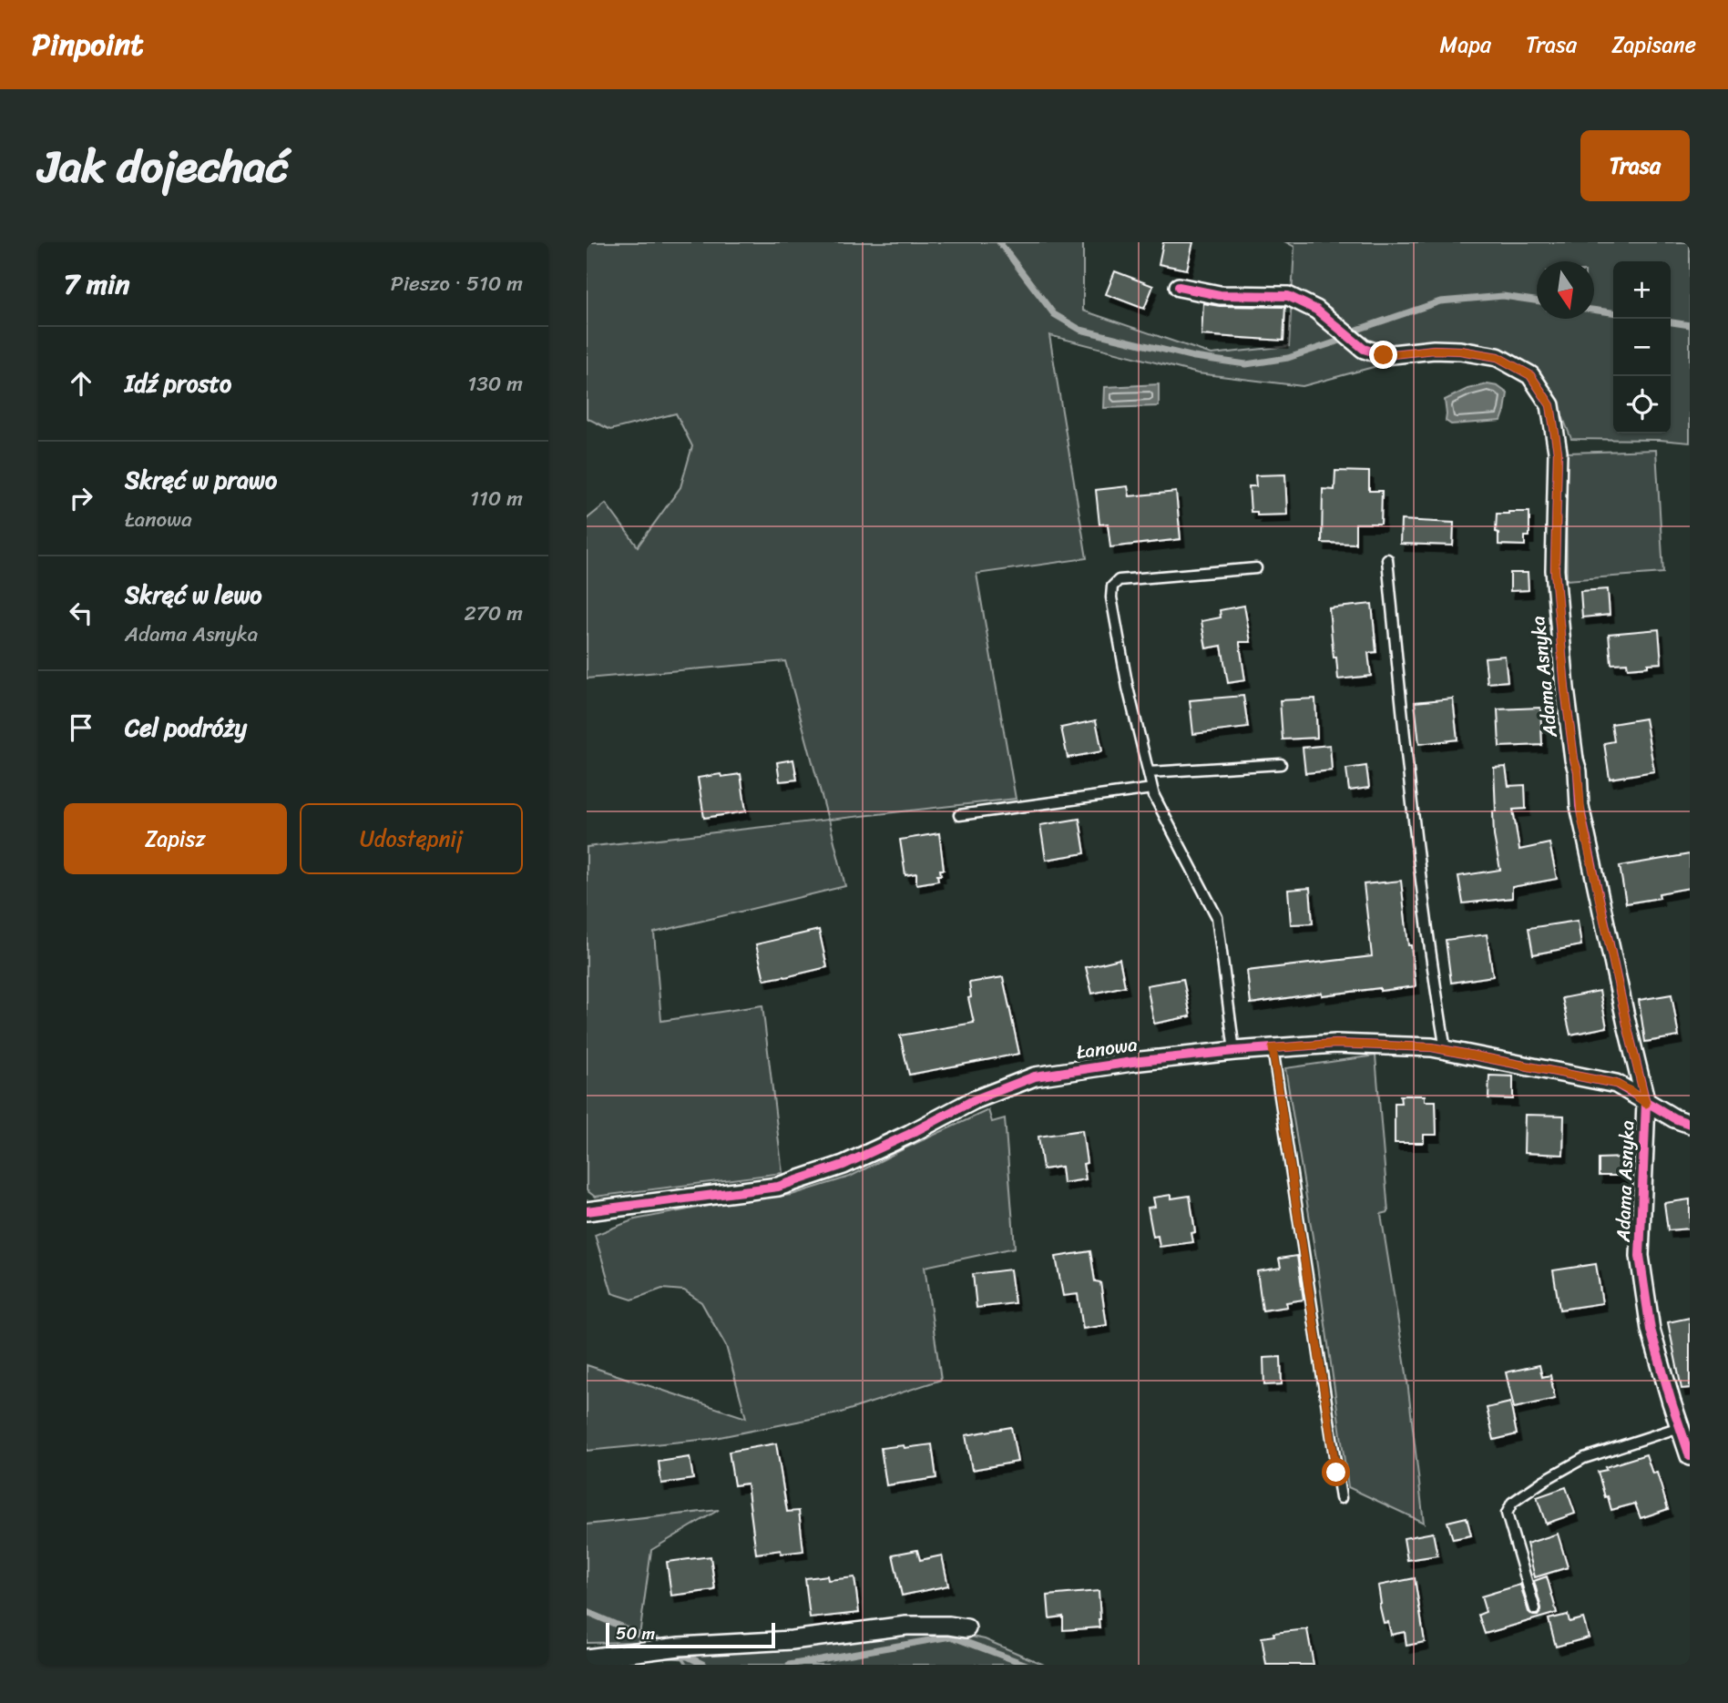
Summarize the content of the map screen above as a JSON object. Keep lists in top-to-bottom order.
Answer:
{
  "streets": {
    "street": ["Adama Asnyka", "Łanowa"]
  },
  "crossings": [
    ["Adama Asnyka", "Łanowa"]
  ],
  "scale_bar": "50 m",
  "north": "bottom",
  "page": {
    "header": "Pinpoint",
    "nav": ["Mapa", "Trasa", "Zapisane"],
    "title": "Jak dojechać",
    "buttons": [
      "Trasa",
      ["Zapisz", "Udostępnij"]
    ],
    "heading": ["7 min", "Pieszo · 510 m"],
    "map_buttons": ["+", "−"],
    "list": [
      ["Idź prosto", "130 m"],
      ["Skręć w prawo", "Łanowa", "110 m"],
      ["Skręć w lewo", "Adama Asnyka", "270 m"],
      "Cel podróży"
    ],
    "scale": "50 m"
  }
}
